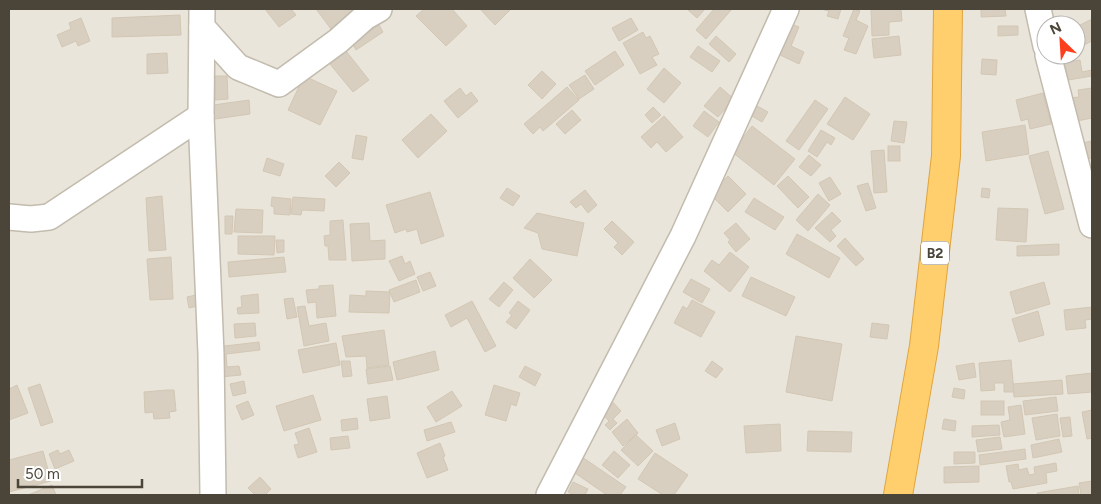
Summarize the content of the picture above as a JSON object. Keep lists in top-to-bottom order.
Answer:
{
  "streets": {
    "highway": ["B2"]
  },
  "scale_bar": "50 m",
  "north": "top left"
}
